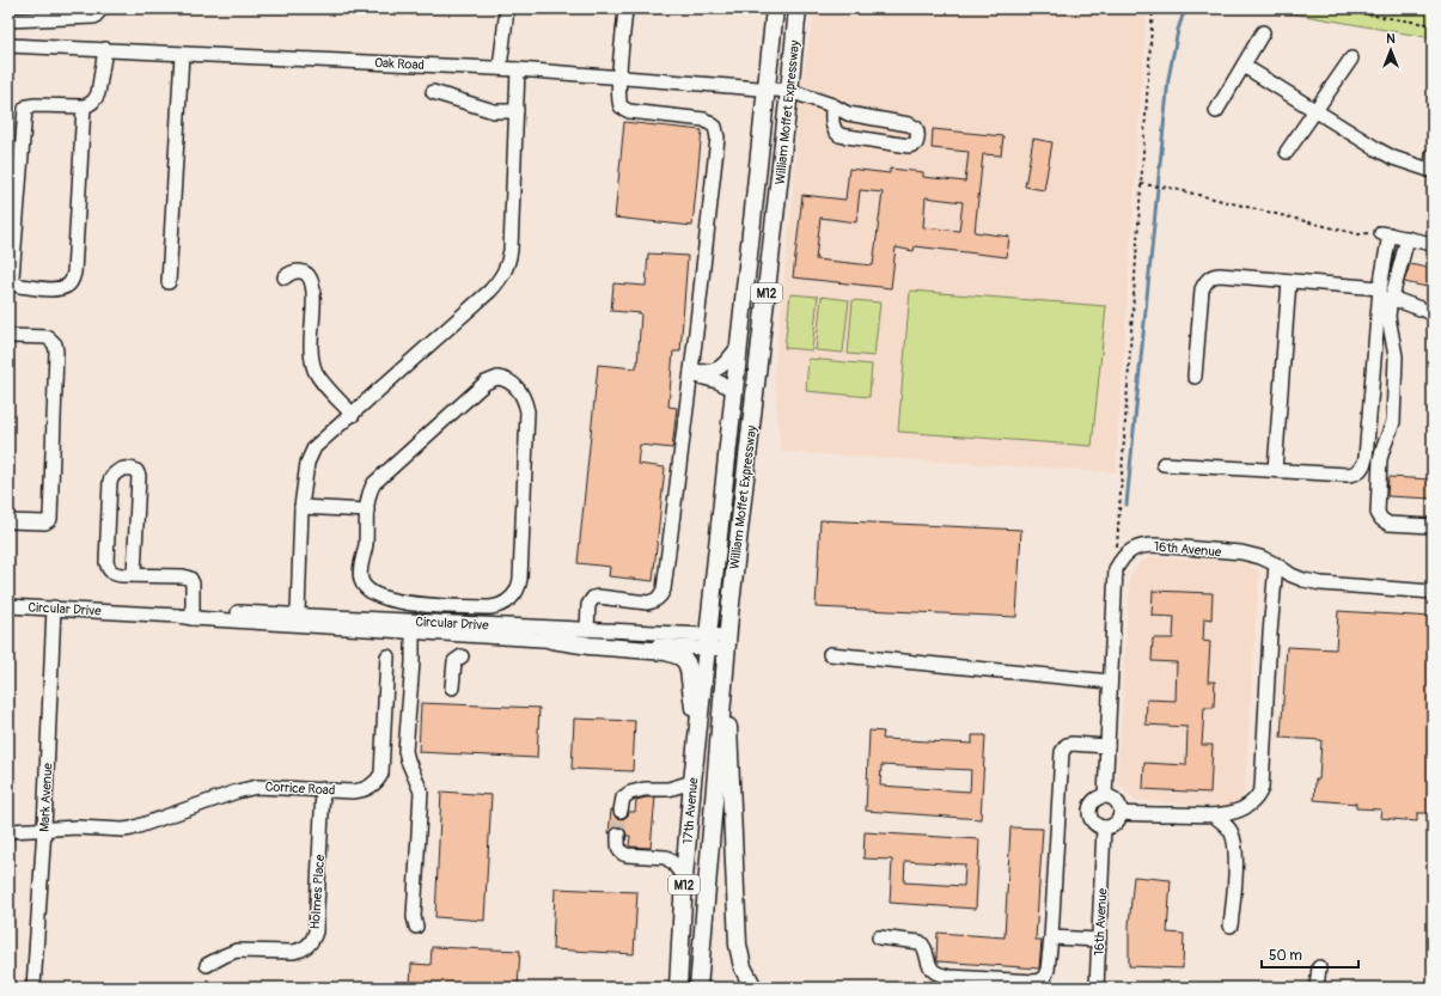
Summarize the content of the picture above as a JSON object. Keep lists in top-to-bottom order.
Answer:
{
  "streets": {
    "main road": ["William Moffet Expressway", "M12", "17th Avenue"],
    "street": [
      "Oak Road",
      "16th Avenue",
      "Circular Drive",
      "Corrice Road",
      "Mark Avenue",
      "Holmes Place"
    ]
  },
  "crossings": [
    ["Oak Road", "William Moffet Expressway"],
    ["William Moffet Expressway", "Circular Drive"],
    ["William Moffet Expressway", "17th Avenue"],
    ["Circular Drive", "Mark Avenue"],
    ["Circular Drive", "17th Avenue"],
    ["Corrice Road", "Mark Avenue"],
    ["Corrice Road", "Holmes Place"]
  ],
  "scale_bar": "50 m",
  "north": "top"
}
